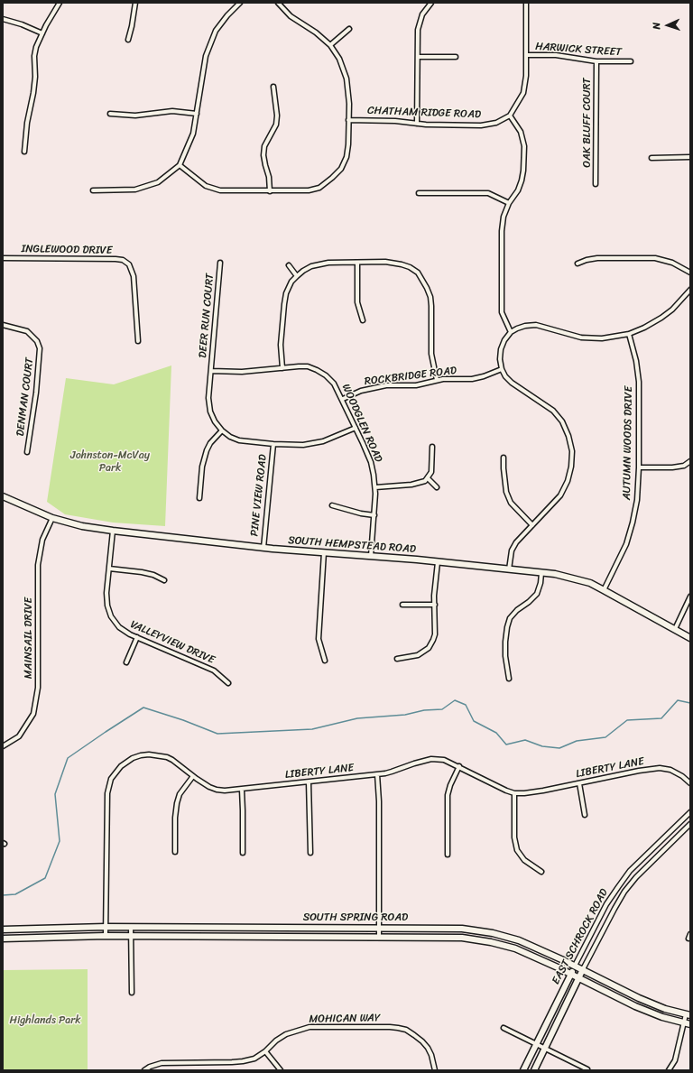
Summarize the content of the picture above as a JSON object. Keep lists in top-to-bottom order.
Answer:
{
  "streets": {
    "main road": ["SOUTH HEMPSTEAD ROAD", "SOUTH SPRING ROAD", "EAST SCHROCK ROAD"],
    "street": [
      "HARWICK STREET",
      "CHATHAM RIDGE ROAD",
      "OAK BLUFF COURT",
      "INGLEWOOD DRIVE",
      "DEER RUN COURT",
      "ROCKBRIDGE ROAD",
      "DENMAN COURT",
      "WOODGLEN ROAD",
      "AUTUMN WOODS DRIVE",
      "PINE VIEW ROAD",
      "MAINSAIL DRIVE",
      "VALLEYVIEW DRIVE",
      "LIBERTY LANE",
      "MOHICAN WAY"
    ]
  },
  "crossings": [
    ["HARWICK STREET", "OAK BLUFF COURT"],
    ["DEER RUN COURT", "WOODGLEN ROAD"],
    ["ROCKBRIDGE ROAD", "WOODGLEN ROAD"],
    ["WOODGLEN ROAD", "SOUTH HEMPSTEAD ROAD"],
    ["AUTUMN WOODS DRIVE", "SOUTH HEMPSTEAD ROAD"],
    ["PINE VIEW ROAD", "SOUTH HEMPSTEAD ROAD"],
    ["SOUTH HEMPSTEAD ROAD", "MAINSAIL DRIVE"],
    ["SOUTH HEMPSTEAD ROAD", "VALLEYVIEW DRIVE"],
    ["LIBERTY LANE", "SOUTH SPRING ROAD"],
    ["SOUTH SPRING ROAD", "EAST SCHROCK ROAD"]
  ],
  "parks": ["Johnston-McVay Park", "Highlands Park"],
  "north": "left"
}
